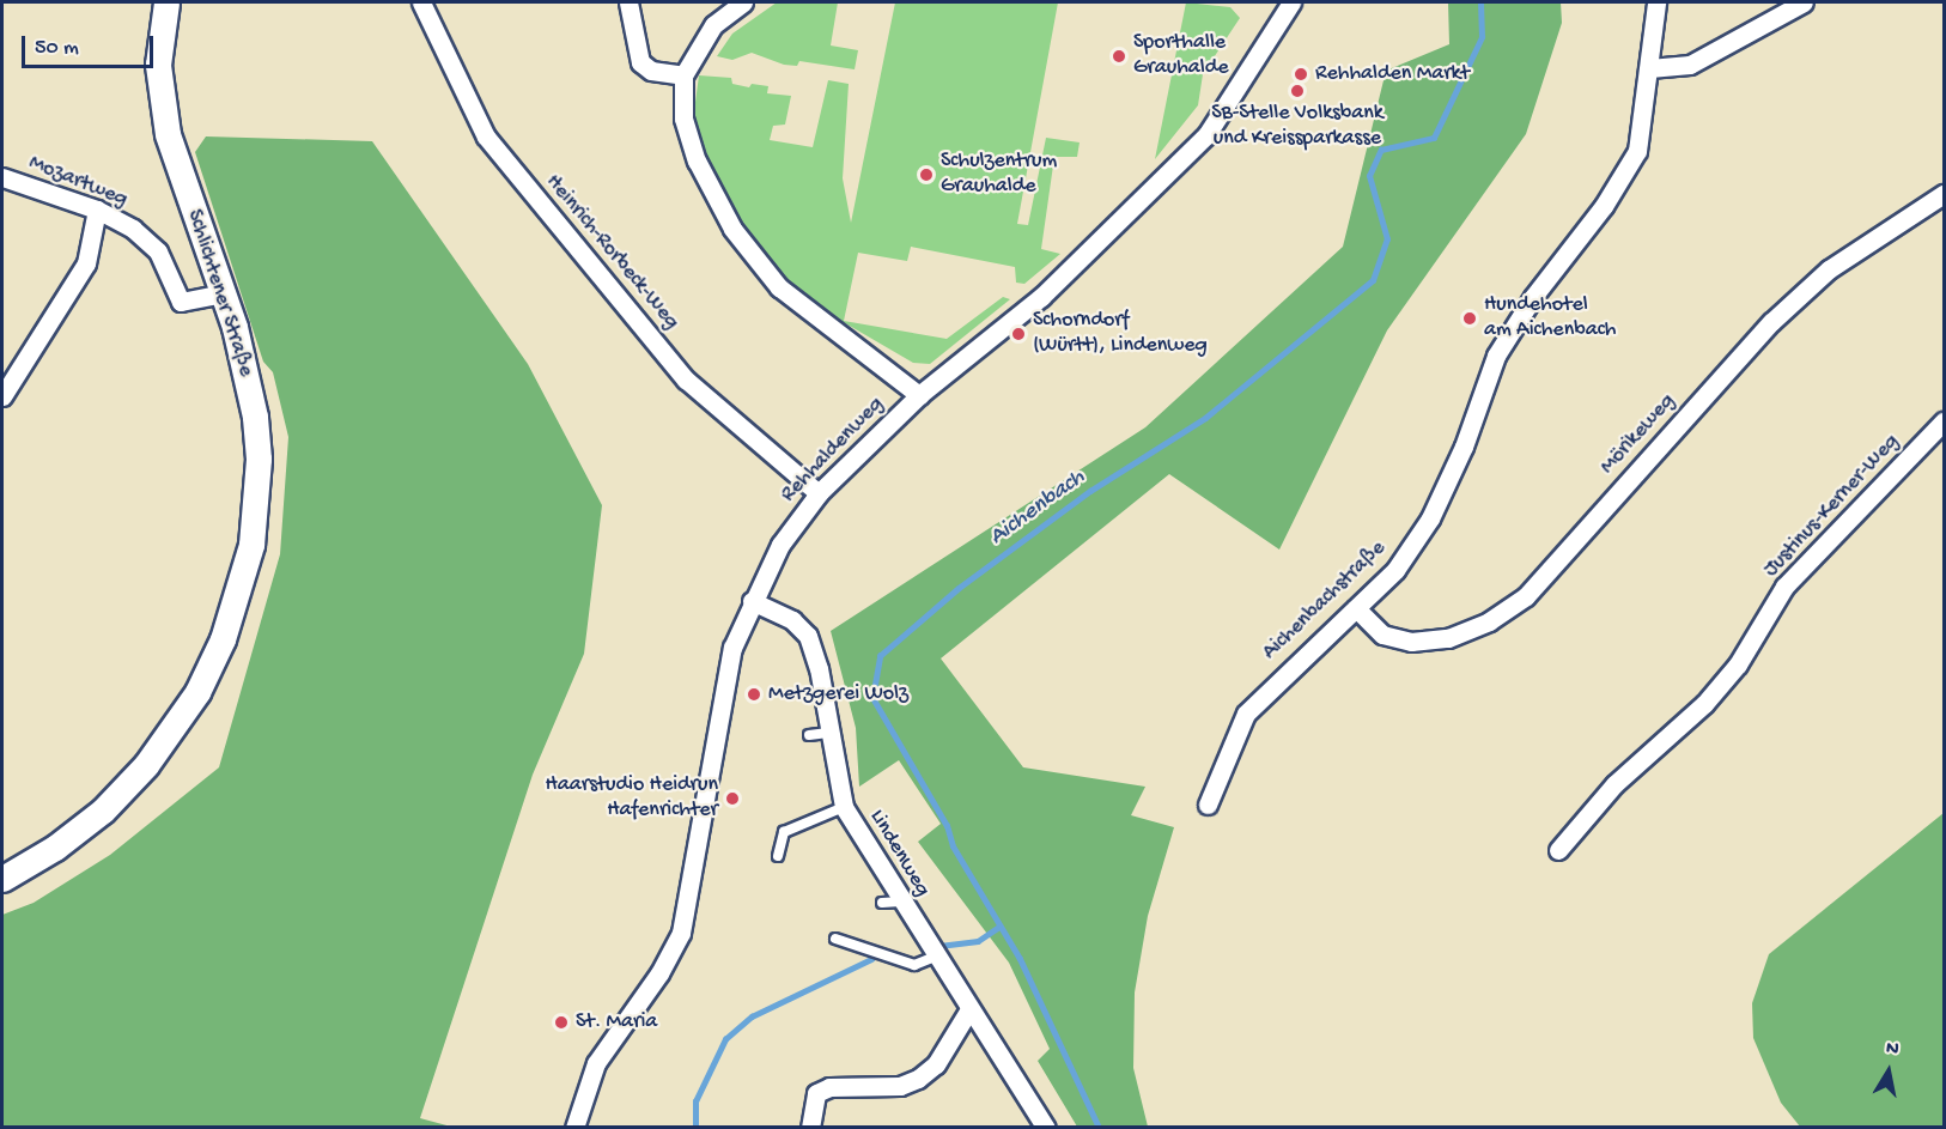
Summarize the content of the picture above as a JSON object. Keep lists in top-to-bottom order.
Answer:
{
  "streets": {
    "main road": ["Schlichtener Straße"],
    "street": [
      "Mozartweg",
      "Heinrich-Rorbeck-Weg",
      "Mörikeweg",
      "Rehhaldenweg",
      "Justinus-Kerner-Weg",
      "Aichenbachstraße",
      "Lindenweg"
    ]
  },
  "crossings": [
    ["Mozartweg", "Schlichtener Straße"],
    ["Heinrich-Rorbeck-Weg", "Rehhaldenweg"],
    ["Mörikeweg", "Aichenbachstraße"],
    ["Rehhaldenweg", "Lindenweg"]
  ],
  "water": ["Aichenbach"],
  "places": [
    "Sporthalle Grauhalde",
    "Rehhalden Markt",
    "SB-Stelle Volksbank und Kreissparkasse",
    "Schulzentrum Grauhalde",
    "Hundehotel am Aichenbach",
    "Schorndorf (Württ), Lindenweg",
    "Metzgerei Wolz",
    "Haarstudio Heidrun Hafenrichter",
    "St. Maria"
  ],
  "scale_bar": "50 m",
  "north": "top"
}
